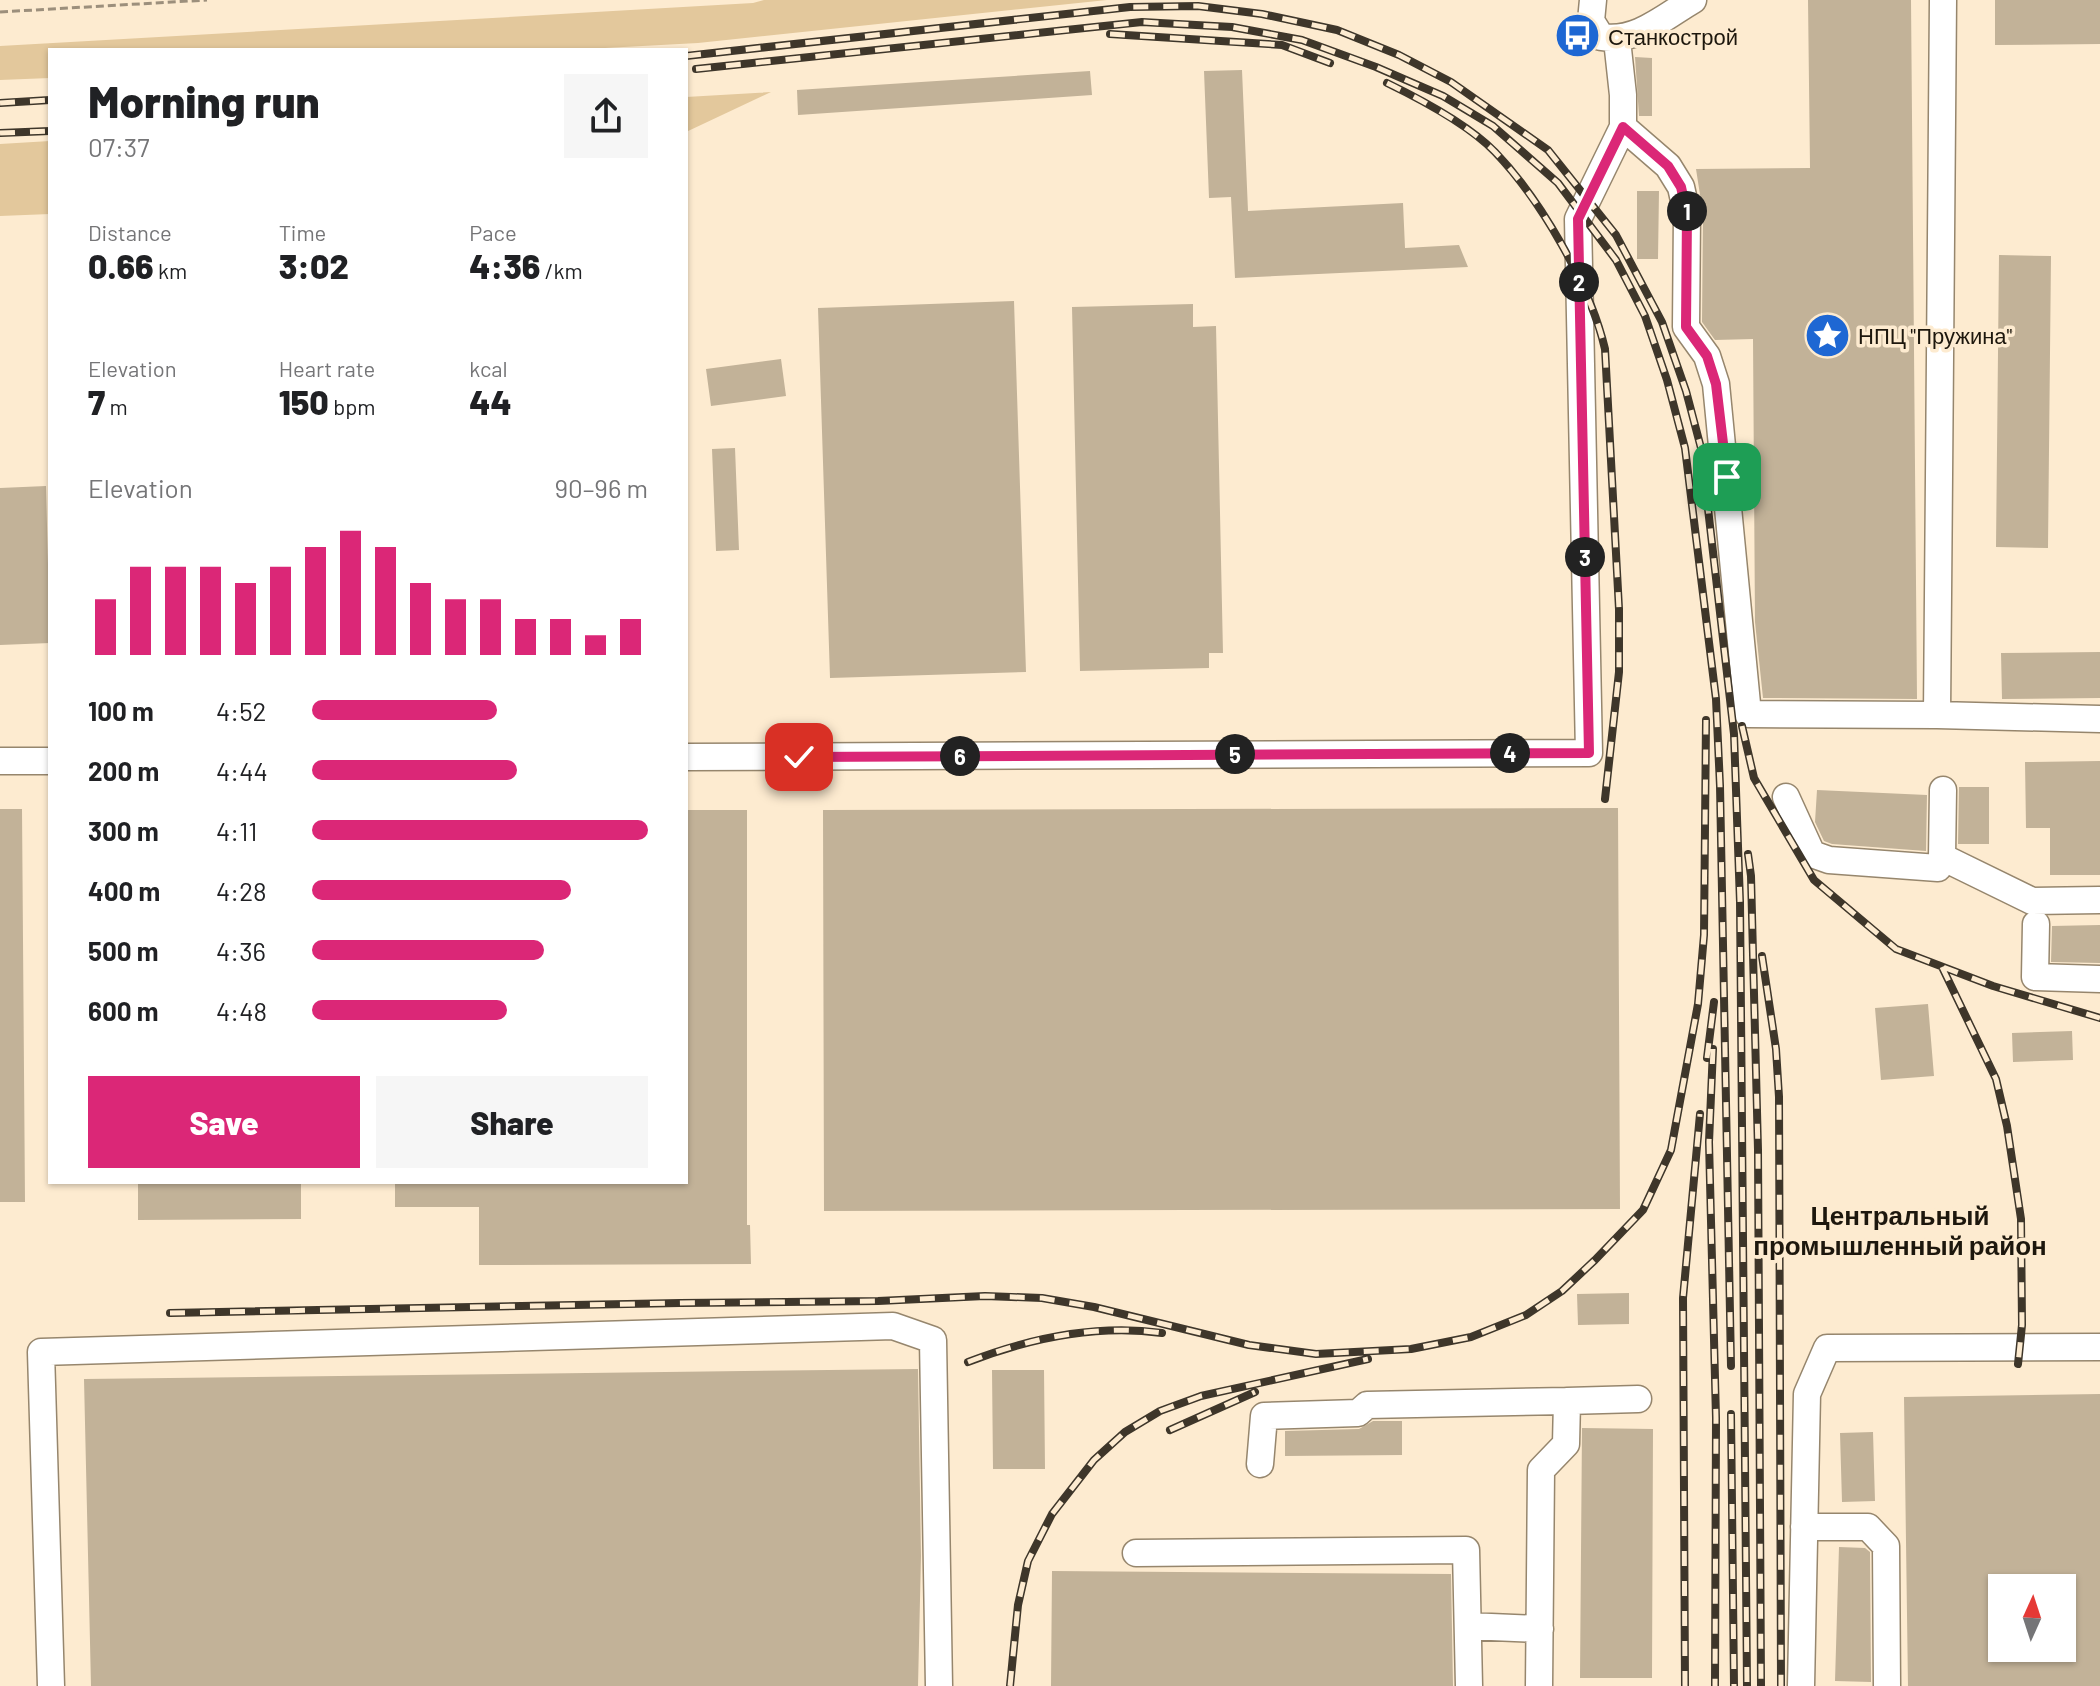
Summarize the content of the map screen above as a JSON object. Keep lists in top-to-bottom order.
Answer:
{
  "districts": ["Центральный промышленный район"],
  "places": {
    "bus stop": ["Станкострой"],
    "place": ["НПЦ \"Пружина\""]
  },
  "north": "top",
  "page": {
    "heading": ["Morning run", "07:37"],
    "stats": [
      ["Distance", "0.66 km"],
      ["Time", "3:02"],
      ["Pace", "4:36 /km"],
      ["Elevation", "7 m"],
      ["Heart rate", "150 bpm"],
      ["kcal", "44"]
    ],
    "pins": [
      "1",
      "2",
      "3",
      "4",
      "5",
      "6"
    ],
    "chart": ["Elevation", "90–96 m"],
    "list": [
      {
        "name": "100 m",
        "note": "4:52"
      },
      {
        "name": "200 m",
        "note": "4:44"
      },
      {
        "name": "300 m",
        "note": "4:11"
      },
      {
        "name": "400 m",
        "note": "4:28"
      },
      {
        "name": "500 m",
        "note": "4:36"
      },
      {
        "name": "600 m",
        "note": "4:48"
      }
    ],
    "buttons": ["Save", "Share"]
  }
}
